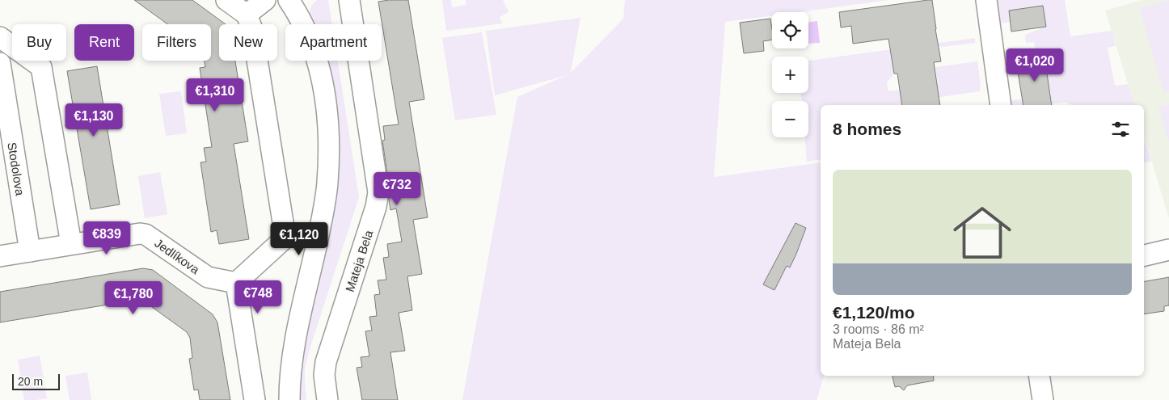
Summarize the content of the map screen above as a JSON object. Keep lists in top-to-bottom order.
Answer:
{
  "streets": {
    "street": ["Stodolova", "Jedlíkova", "Mateja Bela"]
  },
  "crossings": [
    ["Stodolova", "Jedlíkova"]
  ],
  "scale_bar": "20 m",
  "page": {
    "map_buttons": ["+", "−"],
    "chip": [
      "Buy",
      "Rent",
      "Filters",
      "New",
      "Apartment"
    ],
    "price": [
      "€1,020",
      "€1,310",
      "€1,130",
      "€732",
      "€839",
      "€1,120",
      "€748",
      "€1,780"
    ],
    "heading": "8 homes",
    "list": [
      {
        "name": "€1,120/mo",
        "note": "3 rooms · 86 m² · Mateja Bela"
      }
    ],
    "scale": "20 m"
  }
}
